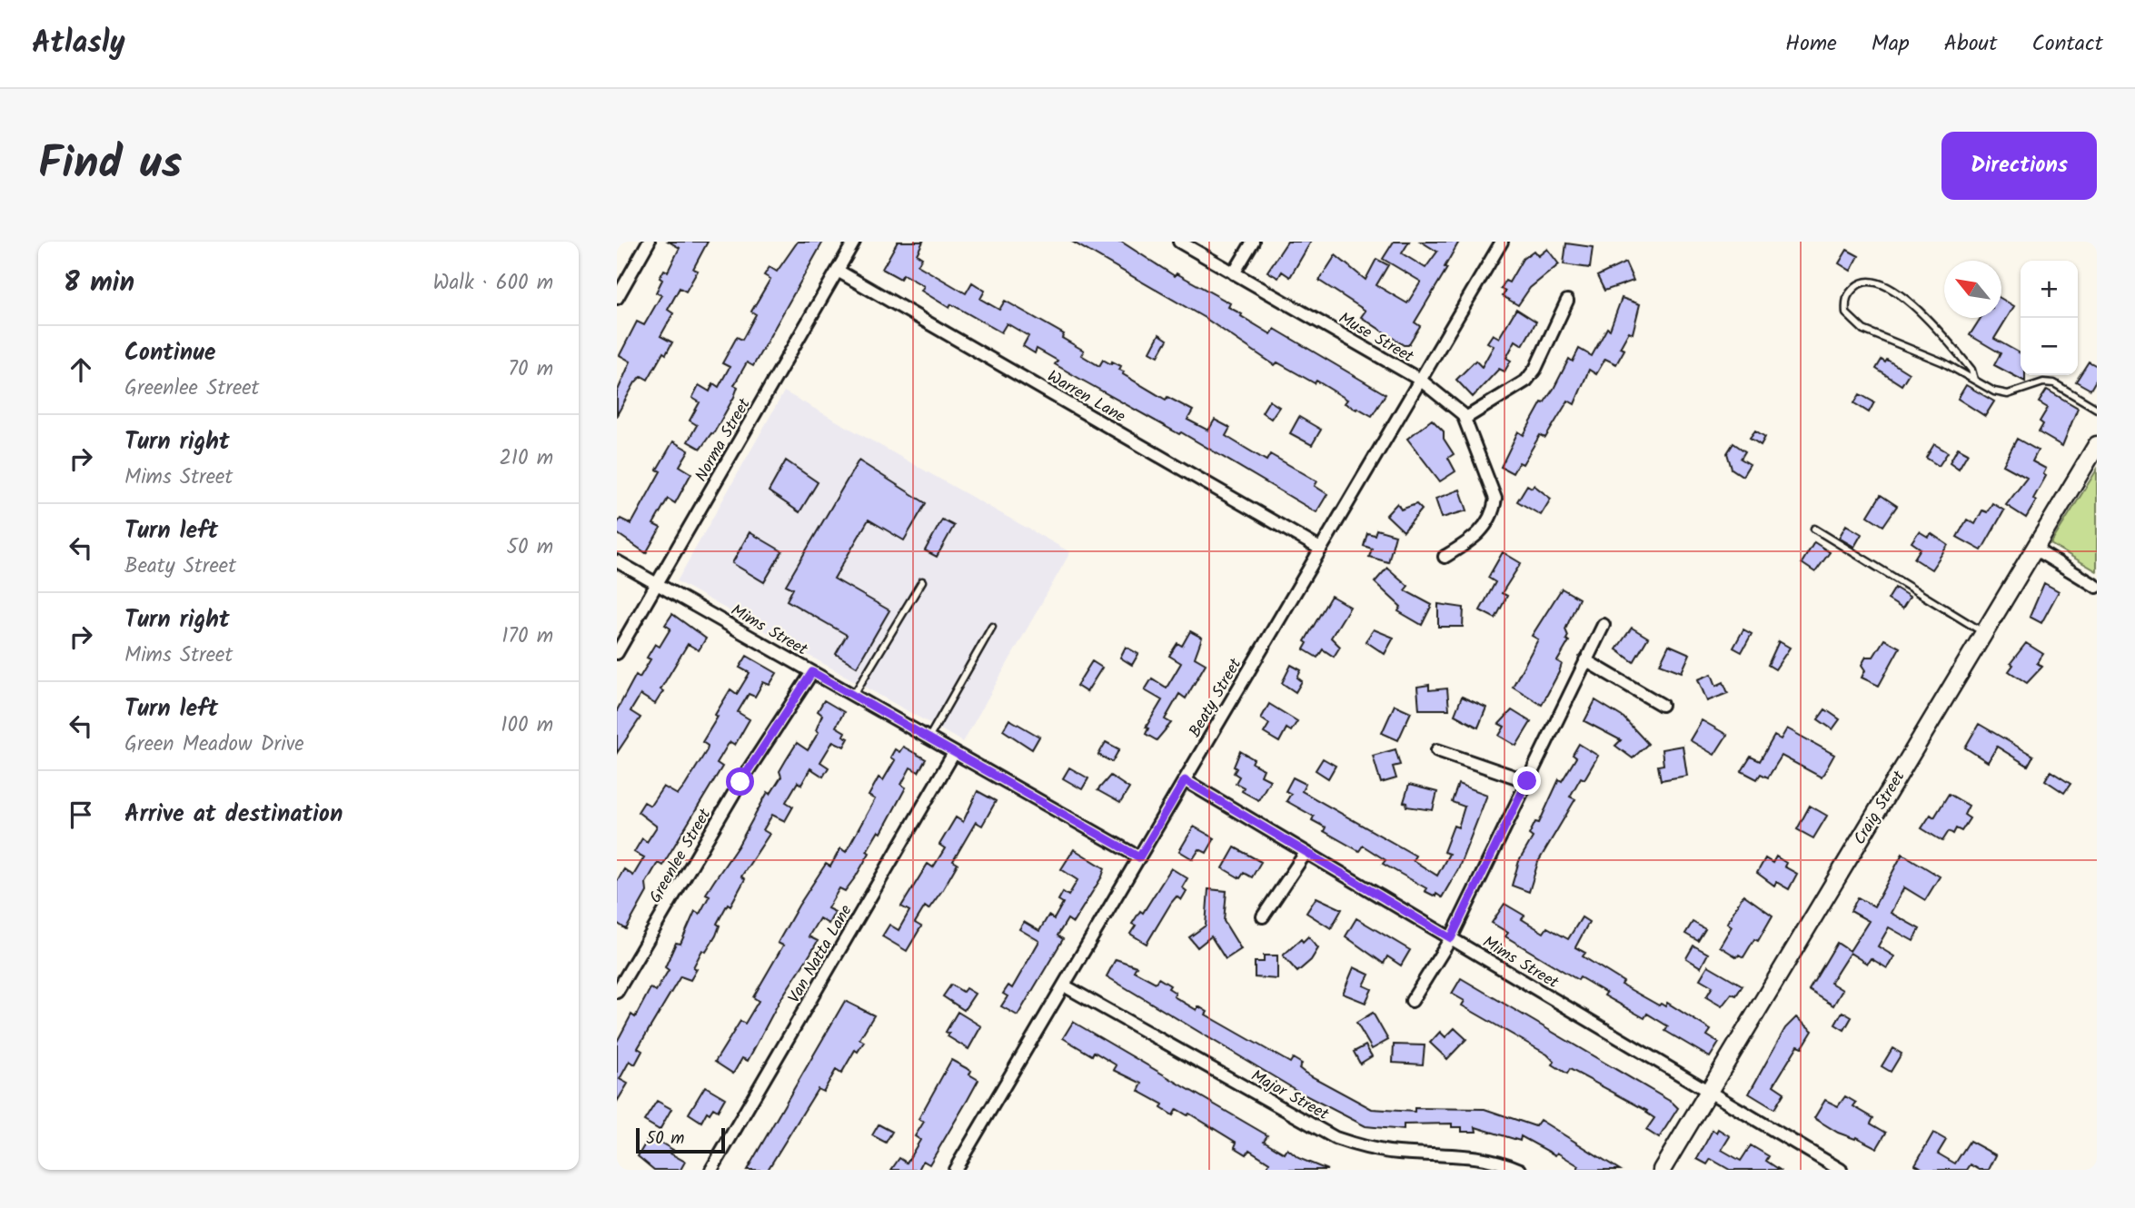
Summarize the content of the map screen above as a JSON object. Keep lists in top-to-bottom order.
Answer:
{
  "streets": {
    "street": [
      "Muse Street",
      "Warren Lane",
      "Norma Street",
      "Mims Street",
      "Beaty Street",
      "Craig Street",
      "Greenlee Street",
      "Van Natta Lane",
      "Major Street"
    ]
  },
  "crossings": [
    ["Muse Street", "Beaty Street"],
    ["Warren Lane", "Norma Street"],
    ["Warren Lane", "Beaty Street"],
    ["Norma Street", "Mims Street"],
    ["Mims Street", "Beaty Street"],
    ["Mims Street", "Craig Street"],
    ["Mims Street", "Greenlee Street"],
    ["Mims Street", "Van Natta Lane"],
    ["Beaty Street", "Major Street"]
  ],
  "scale_bar": "50 m",
  "north": "top left",
  "page": {
    "header": "Atlasly",
    "nav": [
      "Home",
      "Map",
      "About",
      "Contact"
    ],
    "title": "Find us",
    "buttons": "Directions",
    "heading": ["8 min", "Walk · 600 m"],
    "map_buttons": ["+", "−"],
    "list": [
      ["Continue", "Greenlee Street", "70 m"],
      ["Turn right", "Mims Street", "210 m"],
      ["Turn left", "Beaty Street", "50 m"],
      ["Turn right", "Mims Street", "170 m"],
      ["Turn left", "Green Meadow Drive", "100 m"],
      "Arrive at destination"
    ],
    "scale": "50 m"
  }
}
